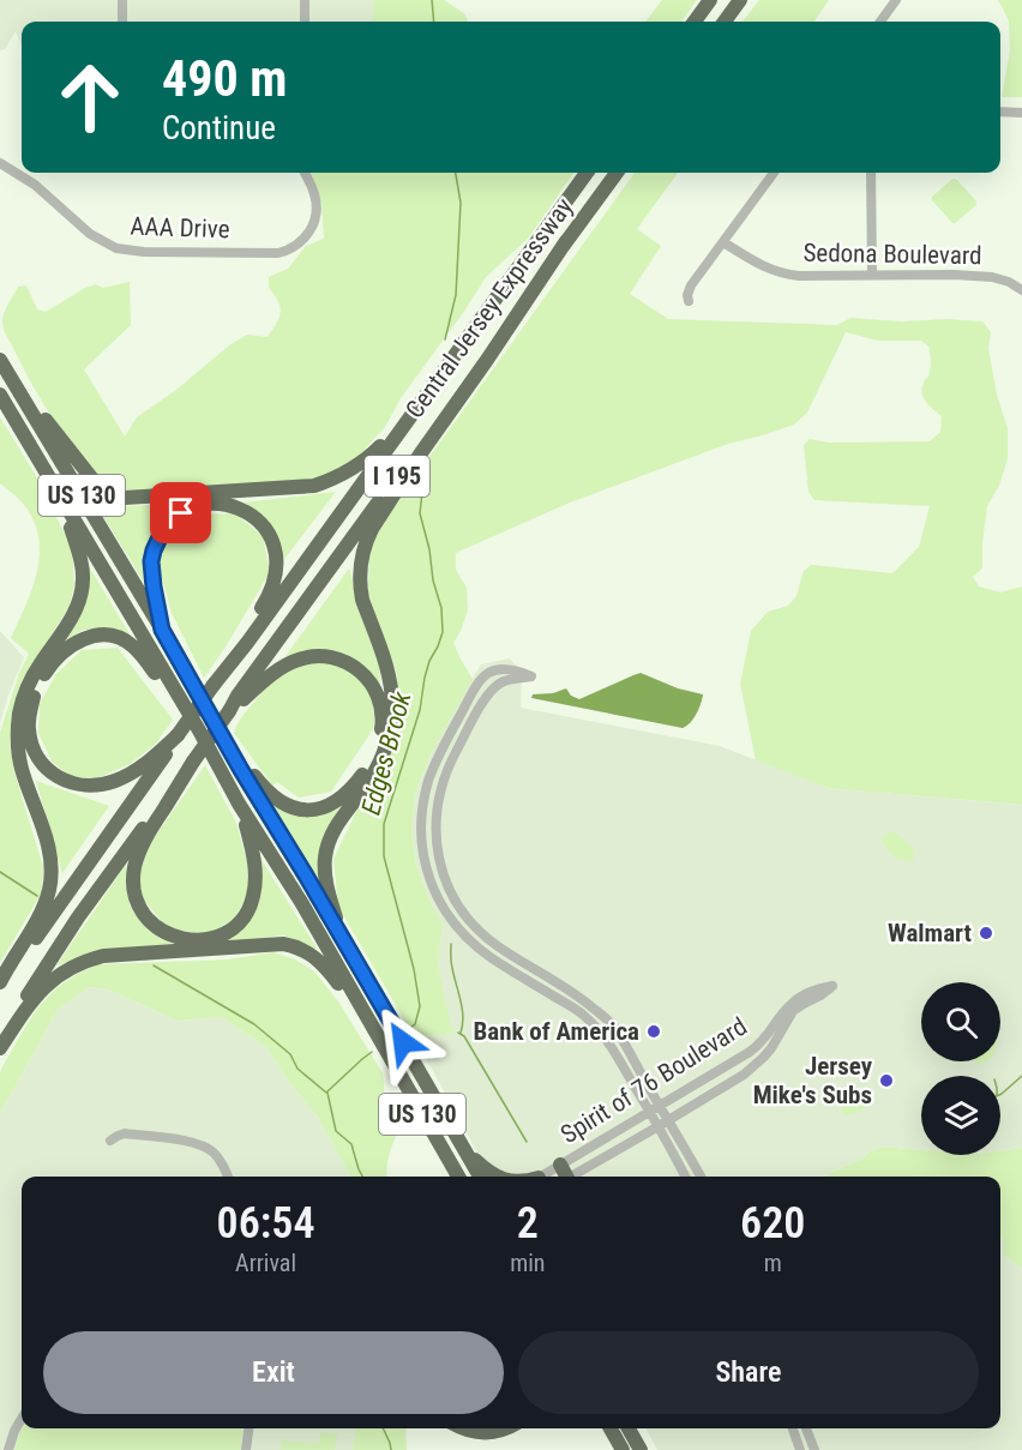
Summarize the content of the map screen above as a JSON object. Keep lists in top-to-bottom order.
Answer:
{
  "streets": {
    "highway": ["Central Jersey Expressway", "I 195", "US 130"],
    "street": ["AAA Drive", "Sedona Boulevard", "Spirit of 76 Boulevard"]
  },
  "water": ["Edges Brook"],
  "places": ["Walmart", "Bank of America", "Jersey Mike's Subs"],
  "page": {
    "turn": ["490 m", "Continue"],
    "eta": [
      "06:54",
      "Arrival",
      "2",
      "min",
      "620",
      "m"
    ],
    "buttons": ["Exit", "Share"]
  }
}
